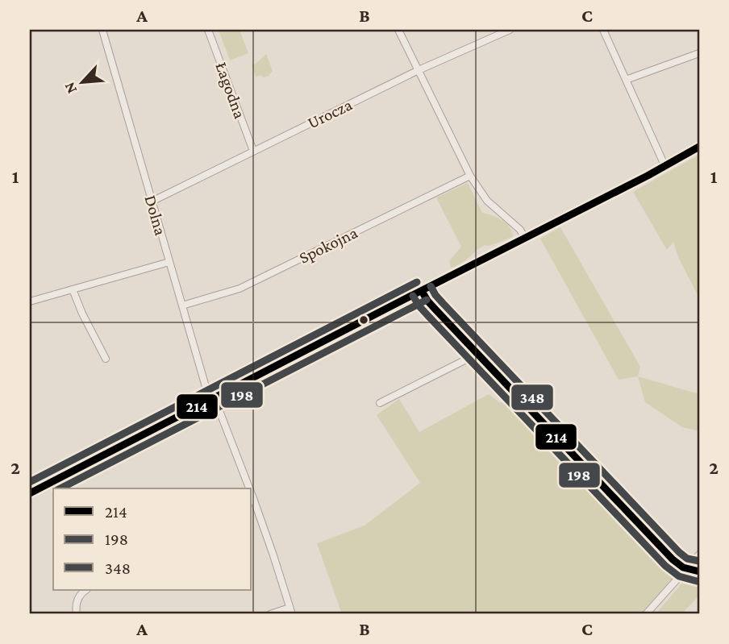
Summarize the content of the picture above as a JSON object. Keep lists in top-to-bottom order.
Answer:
{
  "streets": {
    "street": [
      "Łagodna",
      "Urocza",
      "Dolna",
      "Spokojna"
    ]
  },
  "crossings": [
    ["Łagodna", "Urocza"],
    ["Urocza", "Dolna"],
    ["Dolna", "Spokojna"]
  ],
  "lines": ["transit line 214", "transit line 348", "transit line 198"],
  "legend": ["214", "198", "348"],
  "north": "bottom left",
  "grid": {
    "columns": ["A", "B", "C"],
    "rows": ["1", "2"]
  }
}
